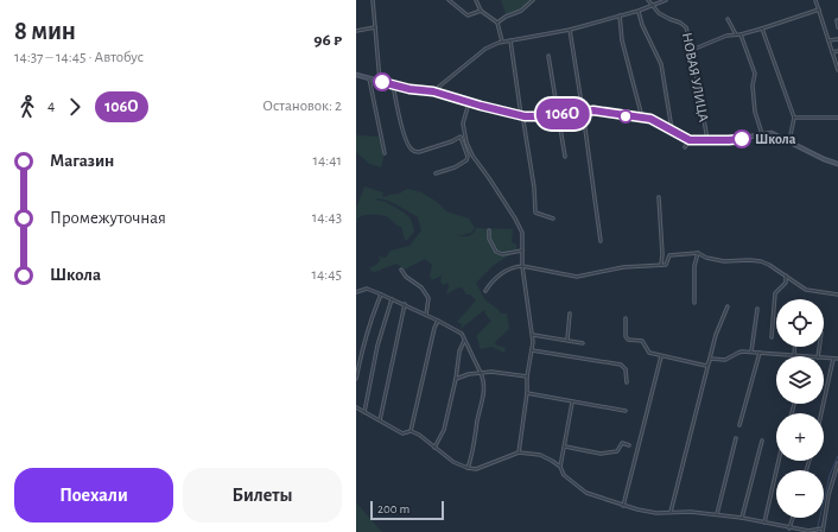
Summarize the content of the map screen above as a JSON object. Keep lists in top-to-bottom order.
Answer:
{
  "streets": {
    "street": ["НОВАЯ УЛИЦА"]
  },
  "places": ["Школа"],
  "lines": ["bus line 106О"],
  "scale_bar": "200 m",
  "page": {
    "heading": ["8 мин", "14:37 – 14:45 · Автобус", "96 ₽"],
    "on_map": "106О",
    "legs": ["4", "106О", "Остановок: 2"],
    "list": [
      {
        "name": "Магазин",
        "value": "14:41"
      },
      {
        "name": "Промежуточная",
        "value": "14:43"
      },
      {
        "name": "Школа",
        "value": "14:45"
      }
    ],
    "map_buttons": ["+", "−"],
    "buttons": ["Поехали", "Билеты"],
    "scale": "200 m"
  }
}
